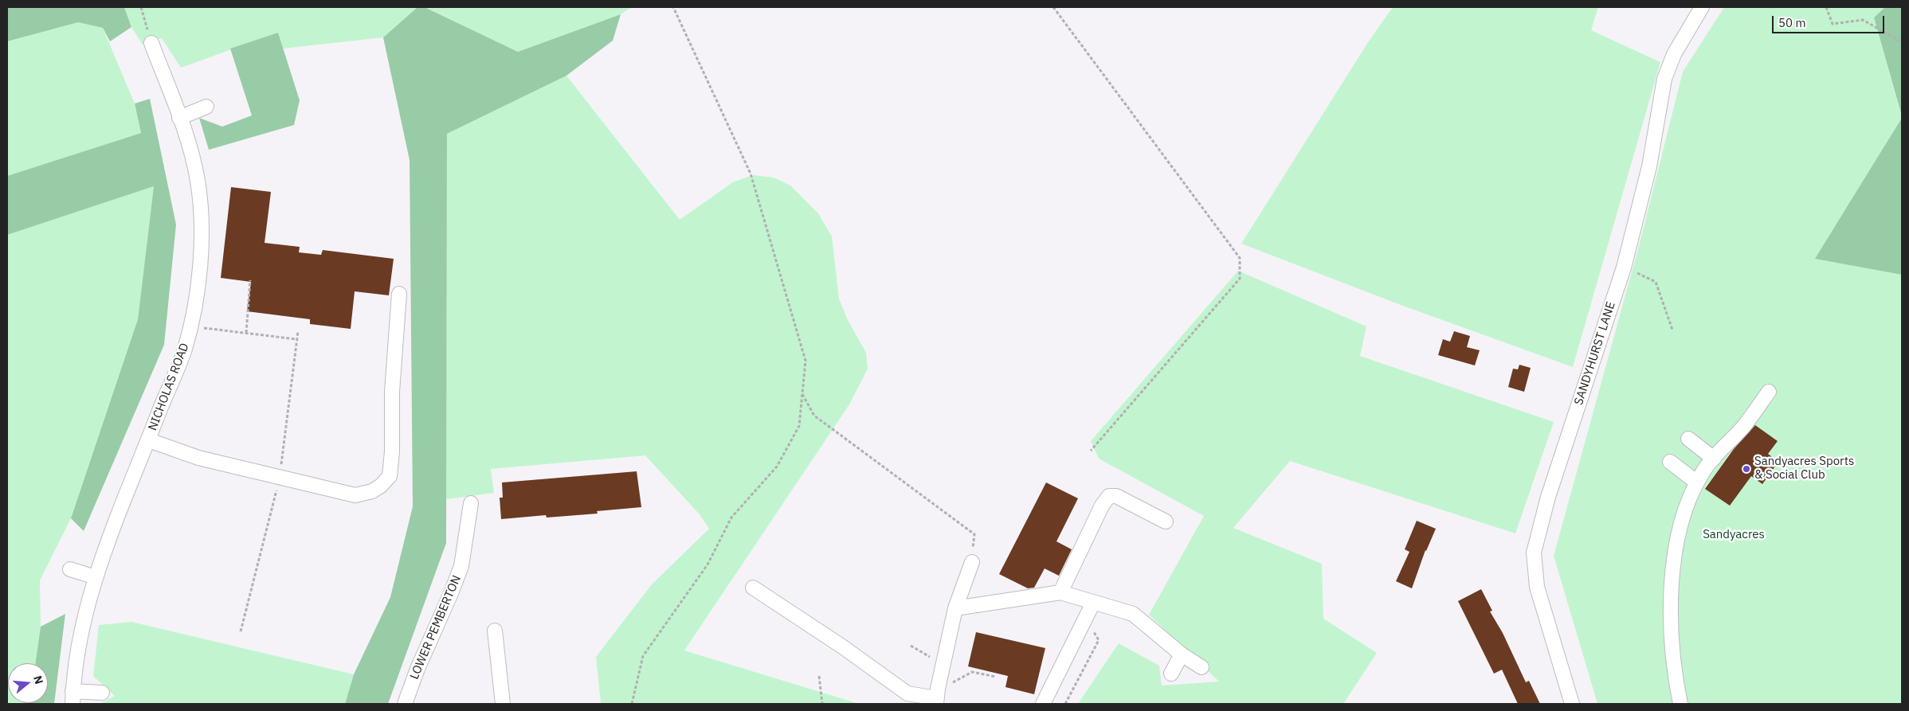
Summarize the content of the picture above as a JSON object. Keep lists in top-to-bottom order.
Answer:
{
  "streets": {
    "street": ["SANDYHURST LANE", "NICHOLAS ROAD", "LOWER PEMBERTON"]
  },
  "parks": ["Sandyacres"],
  "places": ["Sandyacres Sports & Social Club"],
  "scale_bar": "50 m",
  "north": "right"
}
